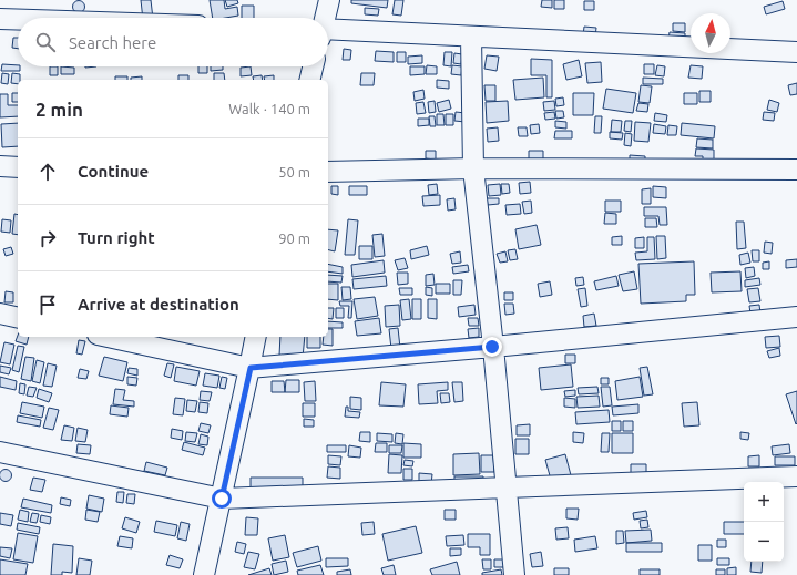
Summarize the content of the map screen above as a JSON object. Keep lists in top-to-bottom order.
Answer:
{
  "north": "top",
  "page": {
    "search": "Search here",
    "heading": ["2 min", "Walk · 140 m"],
    "list": [
      ["Continue", "50 m"],
      ["Turn right", "90 m"],
      "Arrive at destination"
    ],
    "map_buttons": ["+", "−"]
  }
}
